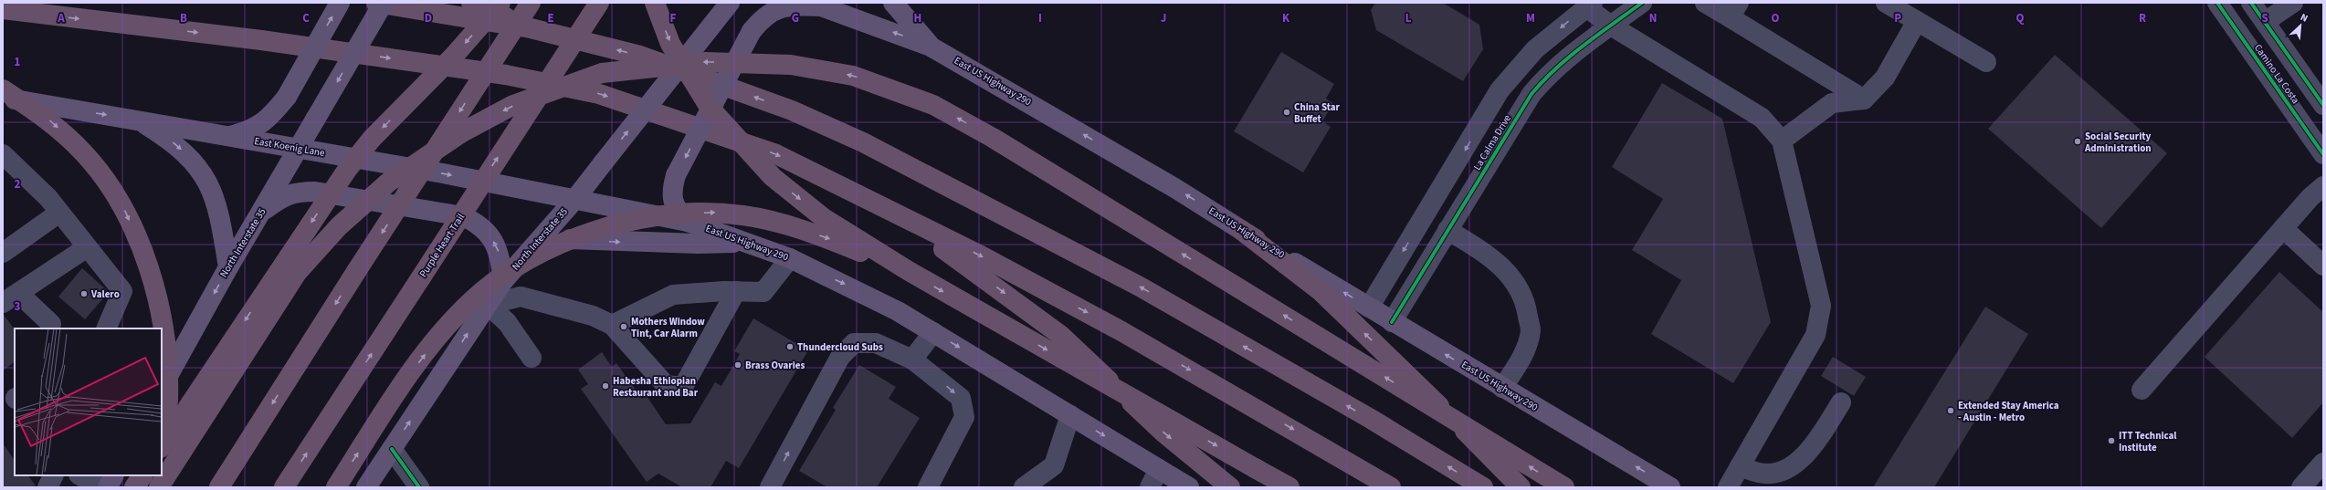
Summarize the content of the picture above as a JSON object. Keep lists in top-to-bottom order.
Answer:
{
  "streets": {
    "highway": ["Purple Heart Trail"],
    "main road": ["East US Highway 290", "East Koenig Lane", "North Interstate 35"],
    "street": ["Camino La Costa", "La Calma Drive"]
  },
  "crossings": [
    ["East US Highway 290", "La Calma Drive"],
    ["East US Highway 290", "East Koenig Lane"],
    ["East US Highway 290", "North Interstate 35"],
    ["East Koenig Lane", "North Interstate 35"]
  ],
  "one_way": ["East Koenig Lane"],
  "places": [
    "China Star Buffet",
    "Social Security Administration",
    "Valero",
    "Mothers Window Tint, Car Alarm",
    "Thundercloud Subs",
    "Brass Ovaries",
    "Habesha Ethiopian Restaurant and Bar",
    "Extended Stay America - Austin - Metro",
    "ITT Technical Institute"
  ],
  "north": "top right",
  "grid": {
    "columns": [
      "A",
      "B",
      "C",
      "D",
      "E",
      "F",
      "G",
      "H",
      "I",
      "J",
      "K",
      "L",
      "M",
      "N",
      "O",
      "P",
      "Q",
      "R",
      "S"
    ],
    "rows": ["1", "2", "3"]
  }
}
